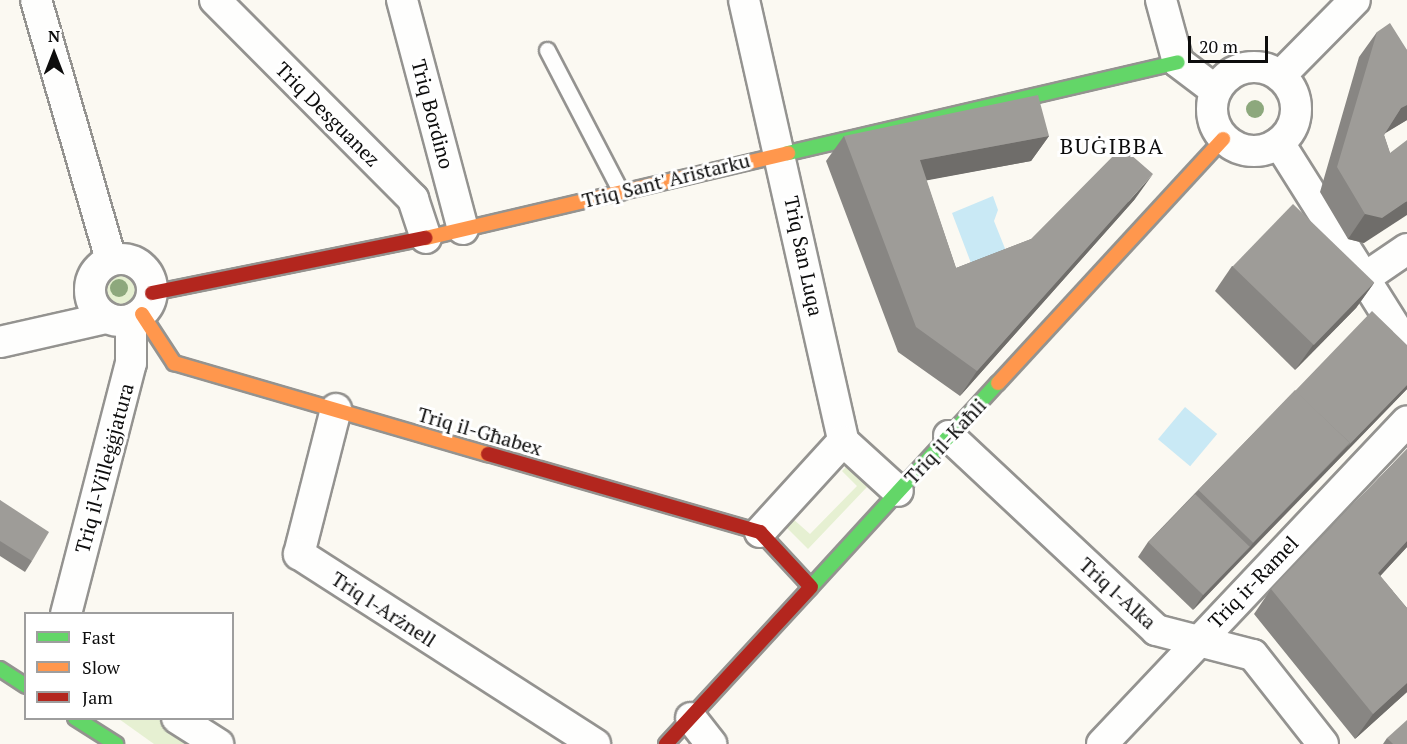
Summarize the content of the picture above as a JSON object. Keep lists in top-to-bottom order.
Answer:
{
  "streets": {
    "street": [
      "Triq Desguanez",
      "Triq Bordino",
      "Triq Sant' Aristarku",
      "Triq San Luqa",
      "Triq il-Għabex",
      "Triq il-Kaħli",
      "Triq il-Villeġġjatura",
      "Triq ir-Ramel",
      "Triq l-Alka",
      "Triq l-Arżnell"
    ]
  },
  "crossings": [
    ["Triq Desguanez", "Triq Sant' Aristarku"],
    ["Triq Bordino", "Triq Sant' Aristarku"],
    ["Triq Sant' Aristarku", "Triq San Luqa"],
    ["Triq Sant' Aristarku", "Triq il-Għabex"],
    ["Triq Sant' Aristarku", "Triq il-Villeġġjatura"],
    ["Triq il-Għabex", "Triq il-Villeġġjatura"],
    ["Triq il-Għabex", "Triq l-Arżnell"],
    ["Triq il-Kaħli", "Triq l-Alka"],
    ["Triq ir-Ramel", "Triq l-Alka"]
  ],
  "districts": ["BUĠIBBA"],
  "legend": ["Fast", "Slow", "Jam"],
  "scale_bar": "20 m",
  "north": "top"
}
